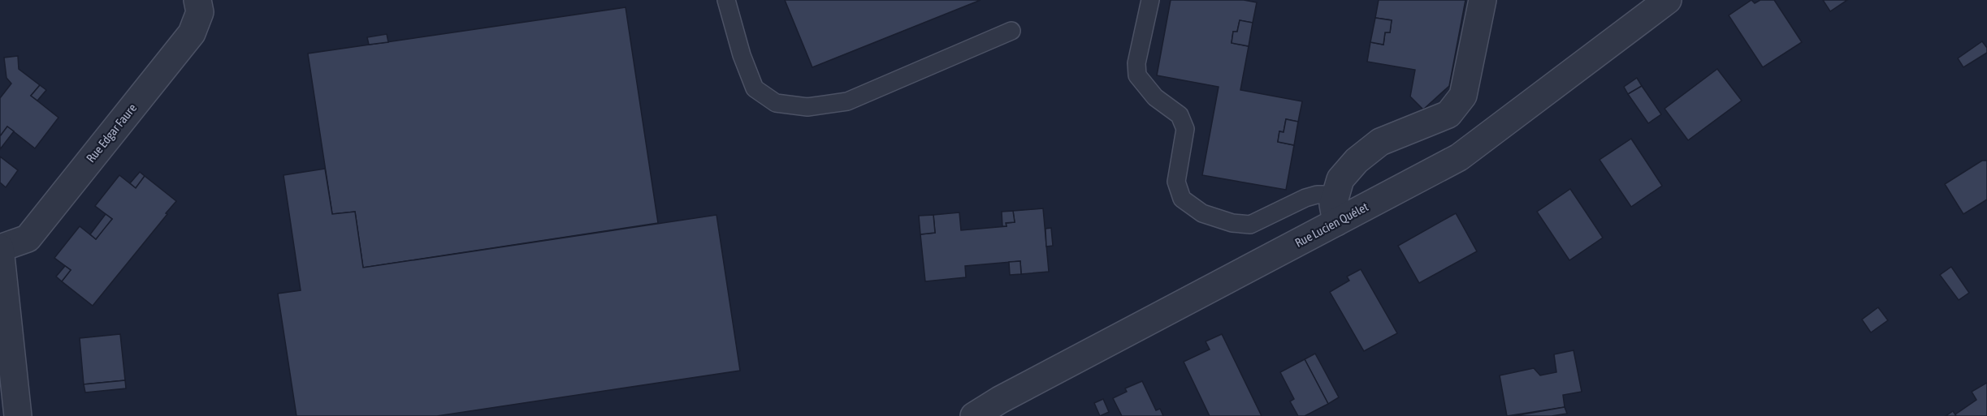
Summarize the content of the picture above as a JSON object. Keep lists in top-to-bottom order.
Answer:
{
  "streets": {
    "street": ["Rue Edgar Faure", "Rue Lucien Quélet"]
  }
}
